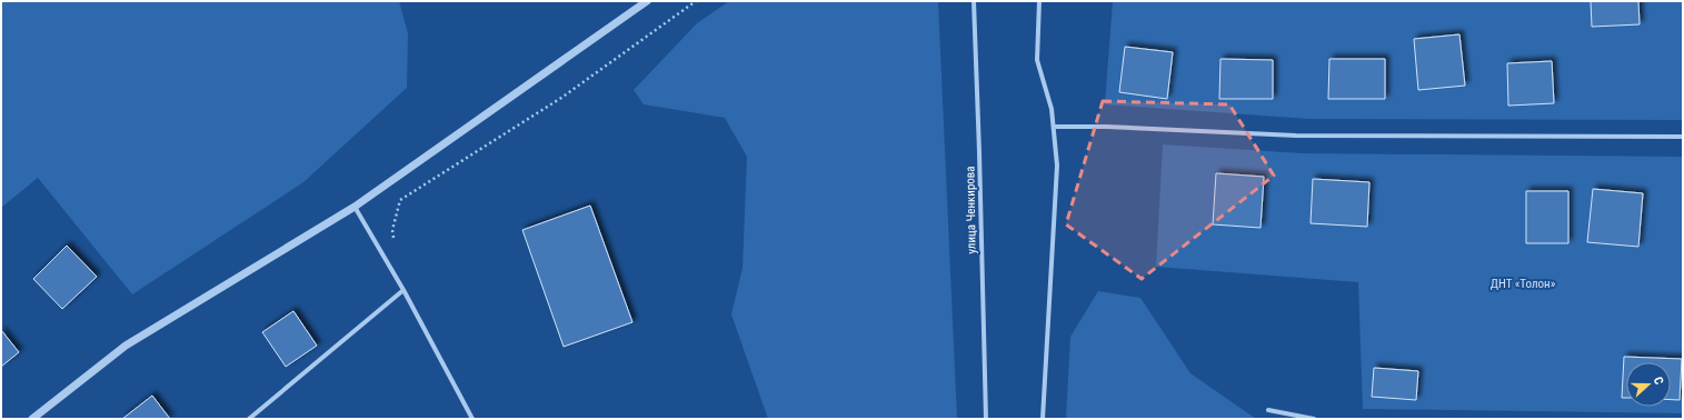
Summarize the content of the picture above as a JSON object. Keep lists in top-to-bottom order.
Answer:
{
  "streets": {
    "street": ["улица Ченкирова"]
  },
  "parks": ["ДНТ «Толон»"],
  "north": "right"
}
